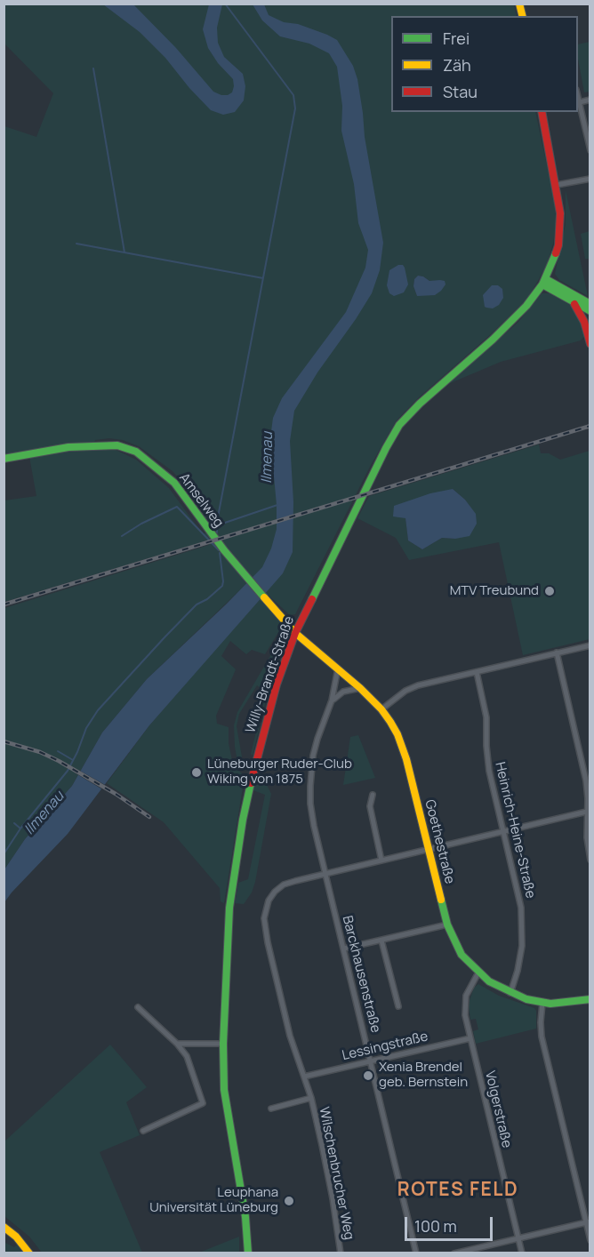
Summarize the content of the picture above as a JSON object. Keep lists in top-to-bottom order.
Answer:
{
  "streets": {
    "main road": ["Amselweg", "Willy-Brandt-Straße", "Goethestraße"],
    "street": [
      "Heinrich-Heine-Straße",
      "Barckhausenstraße",
      "Lessingstraße",
      "Volgerstraße",
      "Wilschenbrucher Weg"
    ]
  },
  "crossings": [
    ["Amselweg", "Willy-Brandt-Straße"],
    ["Amselweg", "Goethestraße"],
    ["Willy-Brandt-Straße", "Goethestraße"],
    ["Heinrich-Heine-Straße", "Goethestraße"],
    ["Heinrich-Heine-Straße", "Wilschenbrucher Weg"],
    ["Goethestraße", "Barckhausenstraße"],
    ["Goethestraße", "Volgerstraße"],
    ["Goethestraße", "Wilschenbrucher Weg"],
    ["Barckhausenstraße", "Lessingstraße"],
    ["Barckhausenstraße", "Wilschenbrucher Weg"],
    ["Lessingstraße", "Volgerstraße"],
    ["Lessingstraße", "Wilschenbrucher Weg"]
  ],
  "districts": ["ROTES FELD"],
  "water": ["Ilmenau"],
  "places": [
    "MTV Treubund",
    "Lüneburger Ruder-Club Wiking von 1875",
    "Xenia Brendel geb. Bernstein",
    "Leuphana Universität Lüneburg"
  ],
  "legend": ["Frei", "Zäh", "Stau"],
  "scale_bar": "100 m"
}
